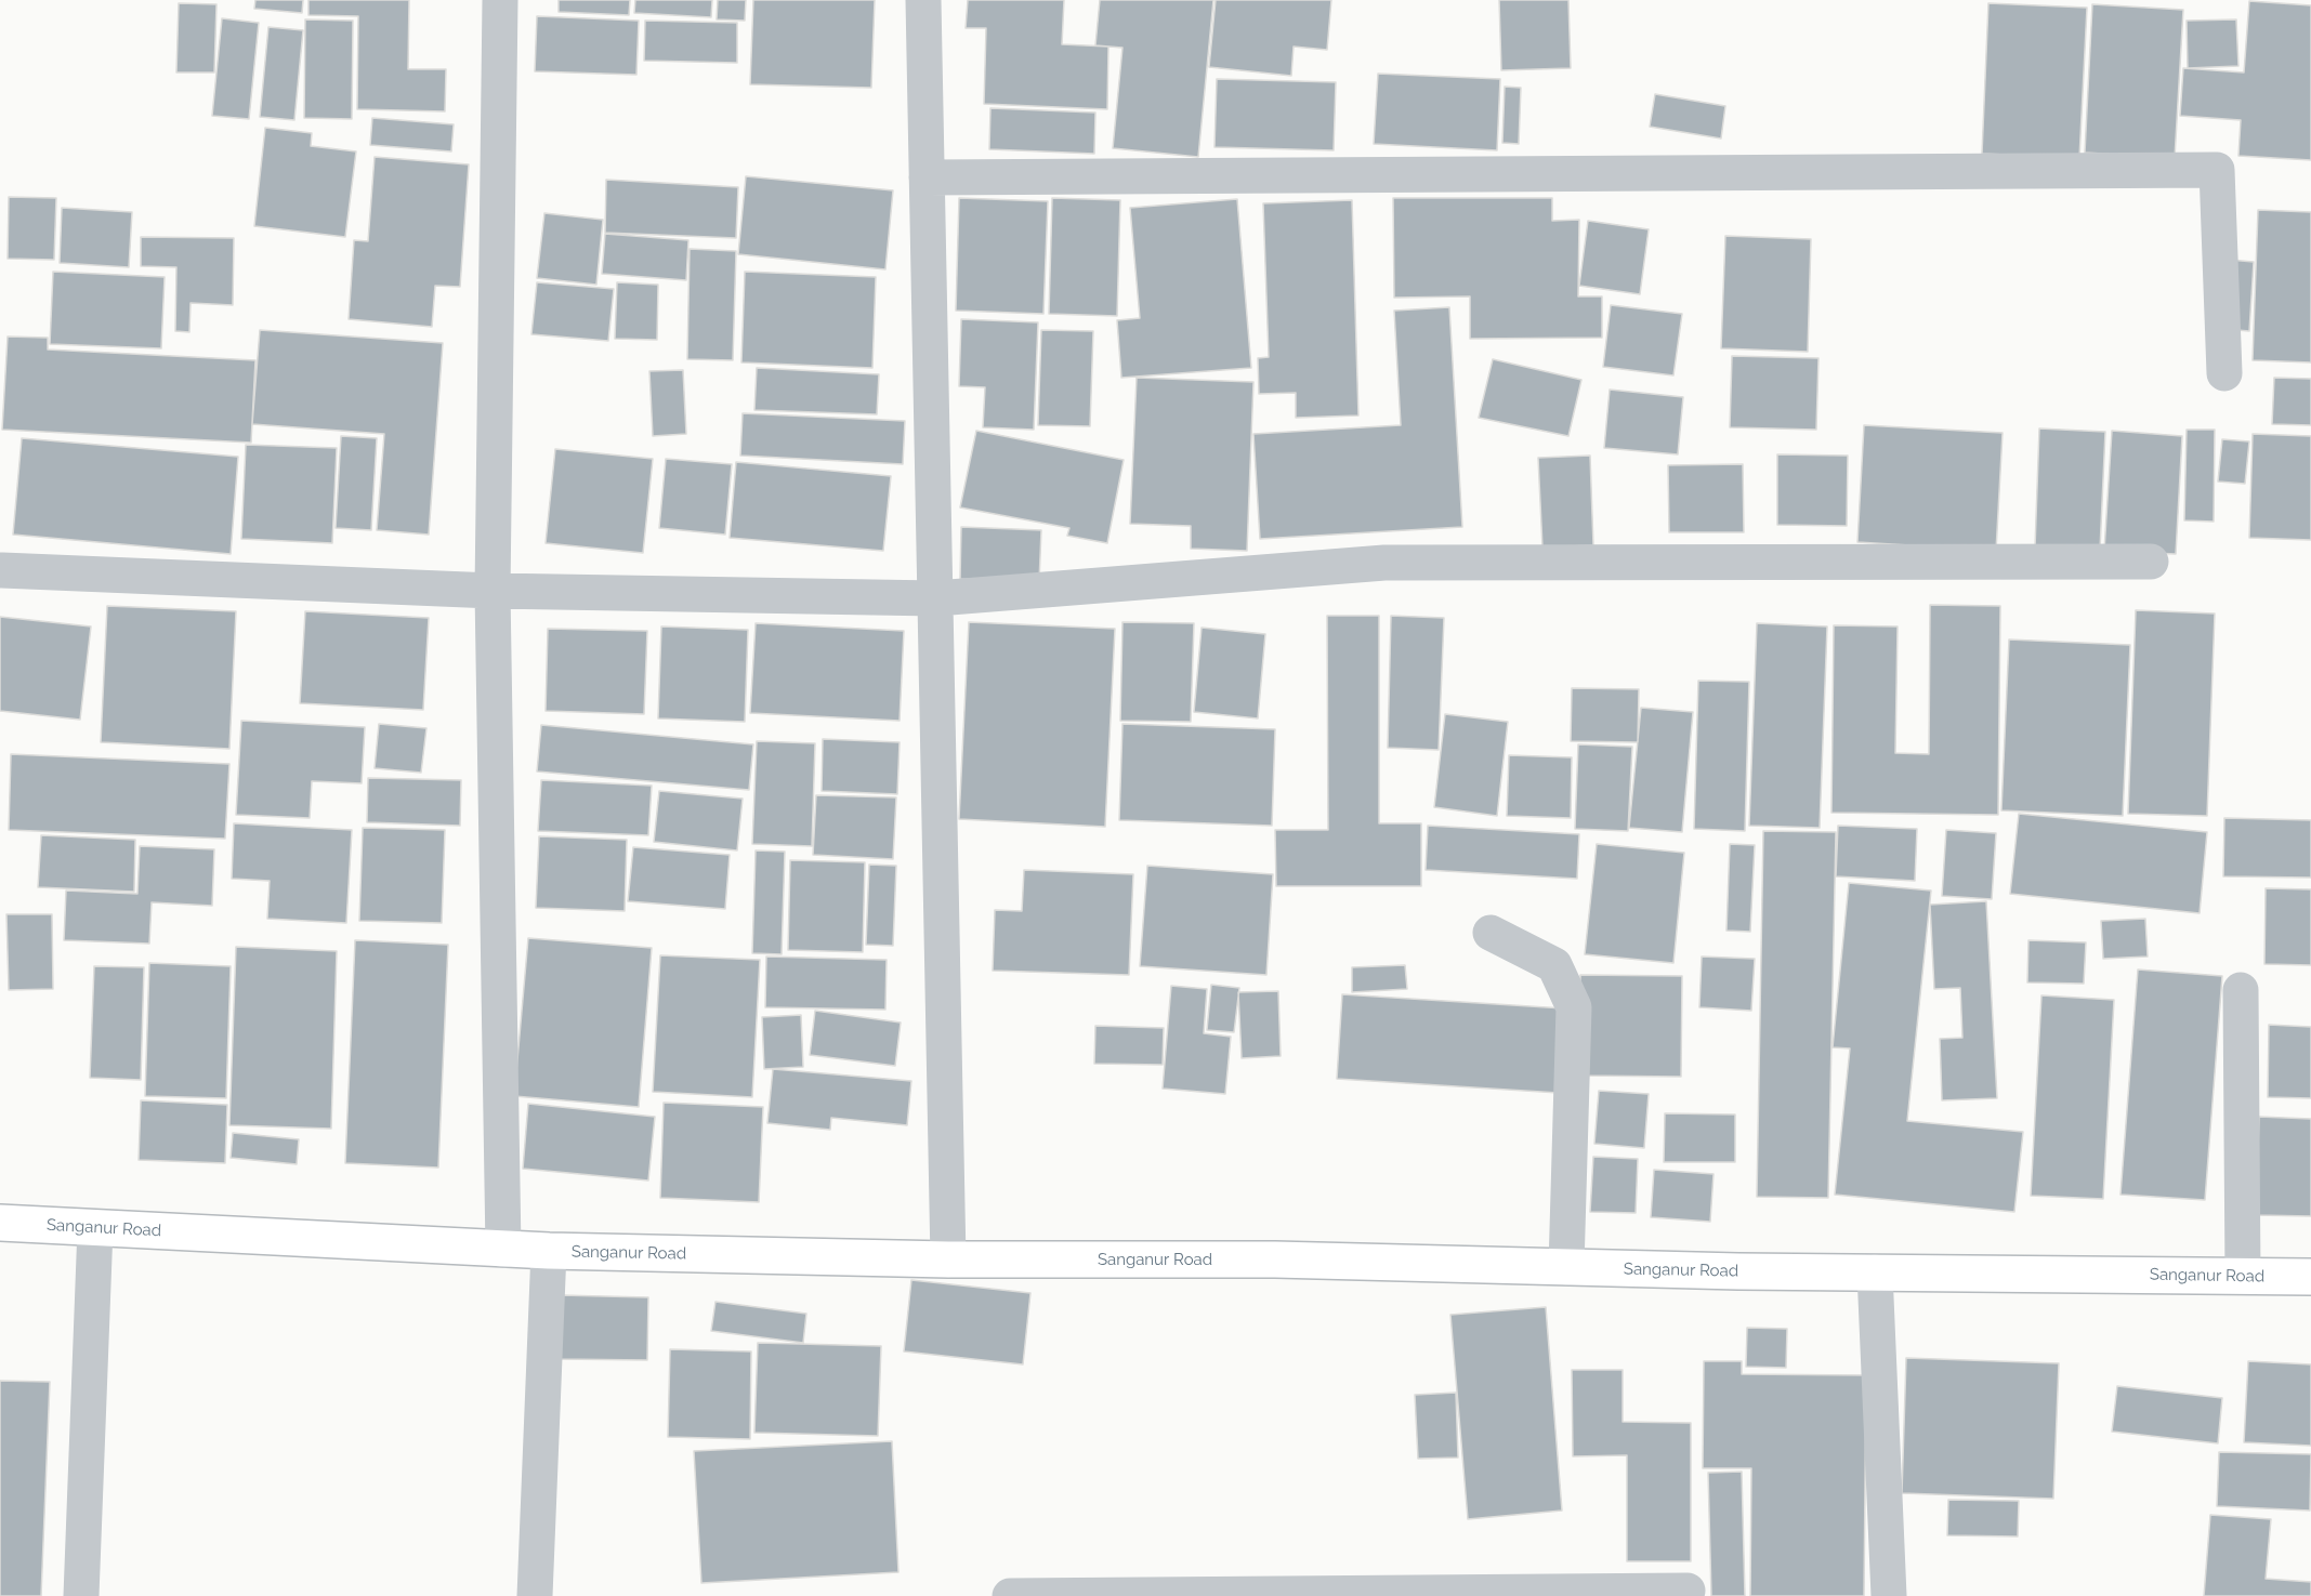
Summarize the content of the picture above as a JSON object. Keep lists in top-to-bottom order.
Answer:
{
  "streets": {
    "main road": ["Sanganur Road"]
  }
}
